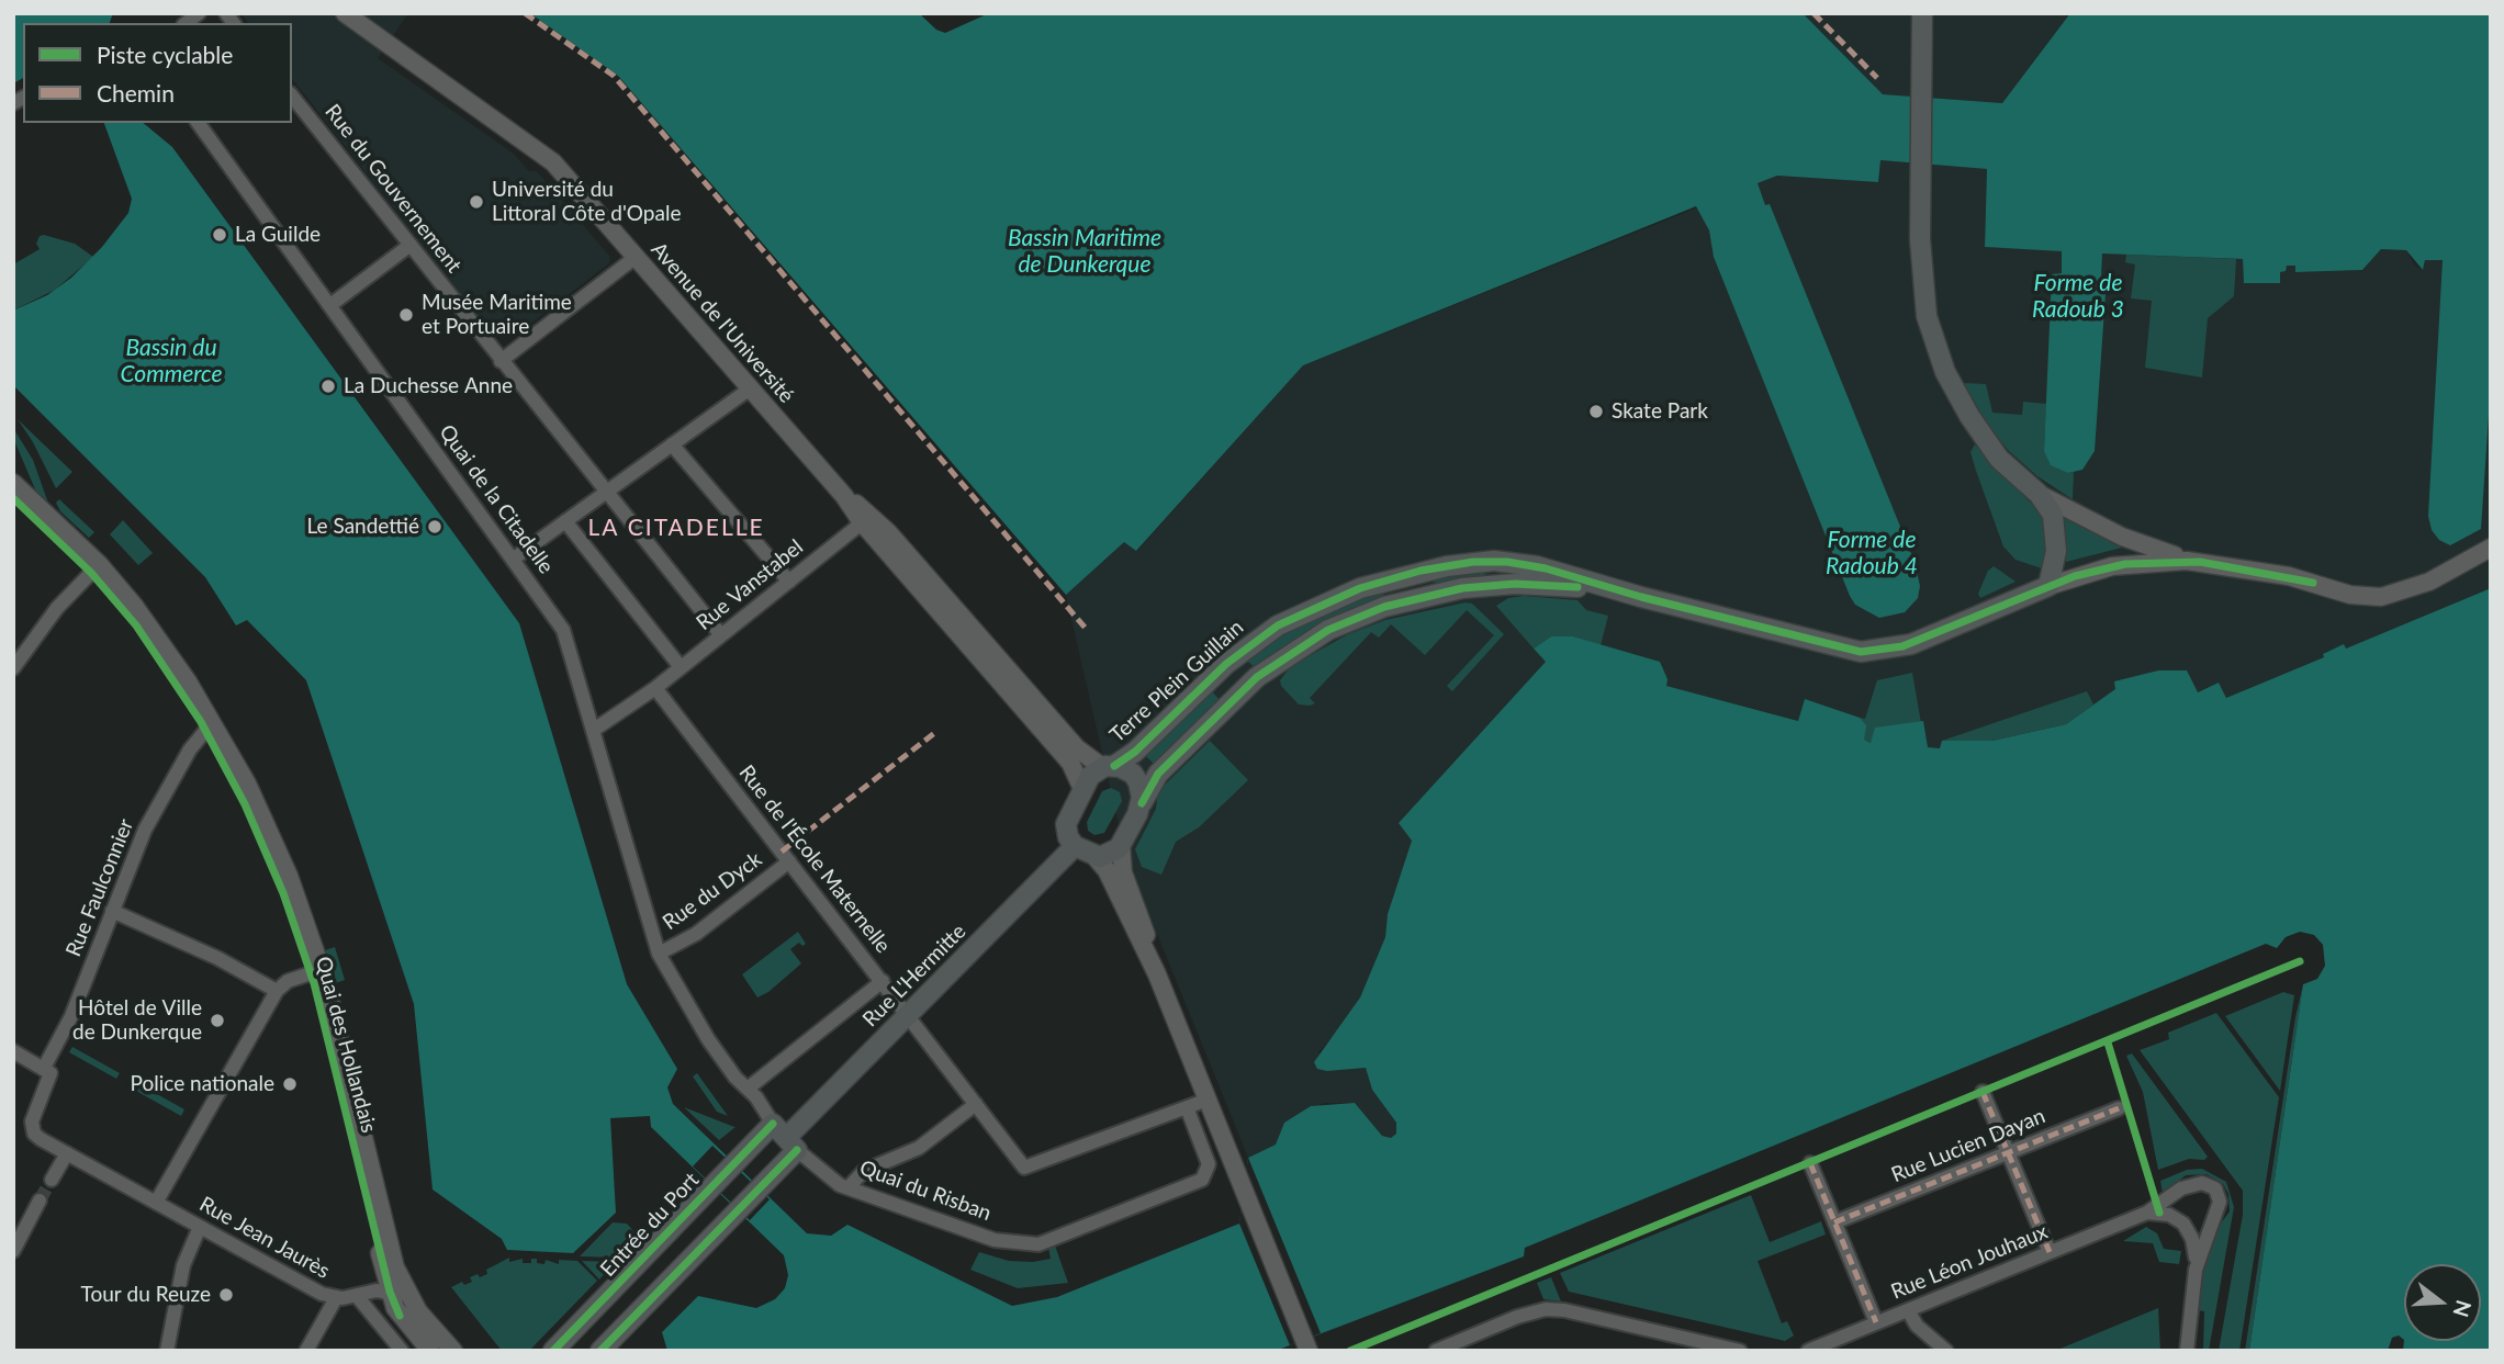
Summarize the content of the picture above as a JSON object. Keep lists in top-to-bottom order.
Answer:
{
  "streets": {
    "main road": ["Terre Plein Guillain", "Rue L'Hermitte", "Entrée du Port"],
    "street": [
      "Rue du Gouvernement",
      "Avenue de l'Université",
      "Quai de la Citadelle",
      "Rue Vanstabel",
      "Rue de l'École Maternelle",
      "Rue Faulconnier",
      "Rue du Dyck",
      "Quai des Hollandais",
      "Rue Lucien Dayan",
      "Quai du Risban",
      "Rue Jean Jaurès",
      "Rue Léon Jouhaux"
    ]
  },
  "crossings": [
    ["Rue du Gouvernement", "Rue Vanstabel"],
    ["Avenue de l'Université", "Rue Vanstabel"],
    ["Avenue de l'Université", "Terre Plein Guillain"],
    ["Avenue de l'Université", "Rue L'Hermitte"],
    ["Quai de la Citadelle", "Rue Vanstabel"],
    ["Quai de la Citadelle", "Rue du Dyck"],
    ["Quai de la Citadelle", "Quai du Risban"],
    ["Rue Vanstabel", "Rue de l'École Maternelle"],
    ["Terre Plein Guillain", "Rue L'Hermitte"],
    ["Rue de l'École Maternelle", "Rue du Dyck"],
    ["Rue de l'École Maternelle", "Rue L'Hermitte"],
    ["Rue de l'École Maternelle", "Quai du Risban"],
    ["Rue Faulconnier", "Quai des Hollandais"],
    ["Rue Faulconnier", "Rue Jean Jaurès"],
    ["Rue du Dyck", "Quai du Risban"],
    ["Rue L'Hermitte", "Quai du Risban"],
    ["Rue L'Hermitte", "Entrée du Port"],
    ["Quai des Hollandais", "Rue Jean Jaurès"],
    ["Quai du Risban", "Entrée du Port"]
  ],
  "districts": ["LA CITADELLE"],
  "water": [
    "Bassin Maritime de Dunkerque",
    "Forme de Radoub 3",
    "Bassin du Commerce",
    "Forme de Radoub 4"
  ],
  "places": [
    "Université du Littoral Côte d'Opale",
    "La Guilde",
    "Musée Maritime et Portuaire",
    "La Duchesse Anne",
    "Skate Park",
    "Le Sandettié",
    "Hôtel de Ville de Dunkerque",
    "Police nationale",
    "Tour du Reuze"
  ],
  "legend": ["Piste cyclable", "Chemin"],
  "north": "right"
}
